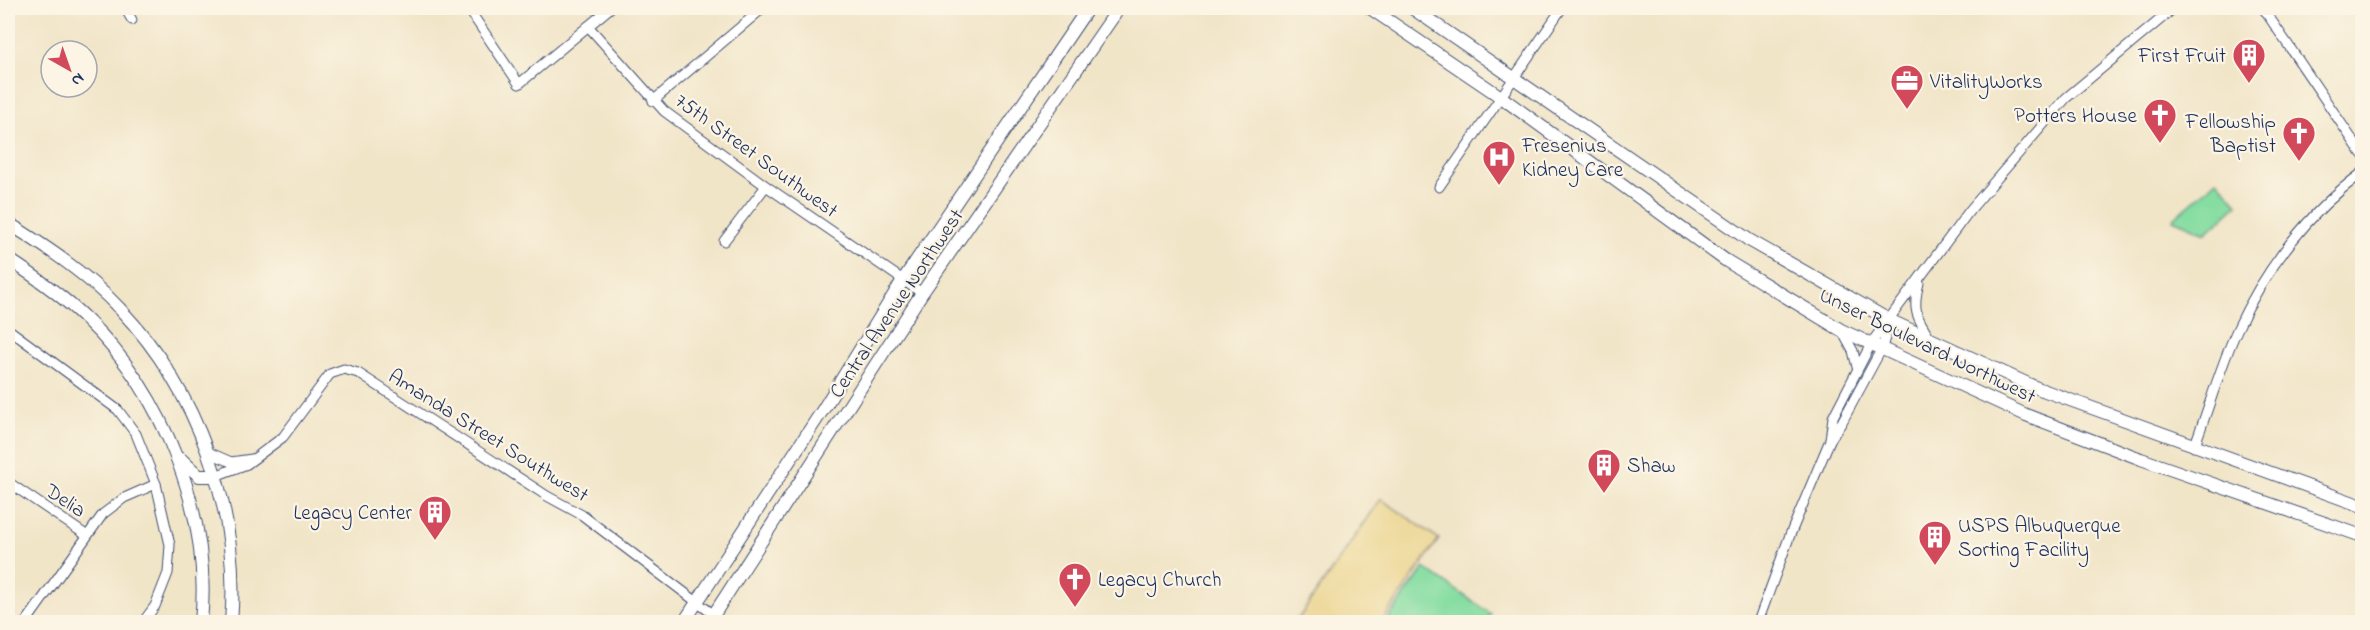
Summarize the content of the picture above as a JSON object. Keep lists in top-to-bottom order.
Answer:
{
  "streets": {
    "main road": ["Central Avenue Northwest", "Unser Boulevard Northwest"],
    "street": ["75th Street Southwest", "Amanda Street Southwest", "Delia"]
  },
  "crossings": [
    ["75th Street Southwest", "Central Avenue Northwest"],
    ["Central Avenue Northwest", "Amanda Street Southwest"]
  ],
  "places": {
    "building": [
      "First Fruit",
      "Shaw",
      "Legacy Center",
      "USPS Albuquerque Sorting Facility"
    ],
    "office": ["VitalityWorks"],
    "church": ["Potters House", "Fellowship Baptist", "Legacy Church"],
    "hospital": ["Fresenius Kidney Care"]
  },
  "north": "bottom right"
}
